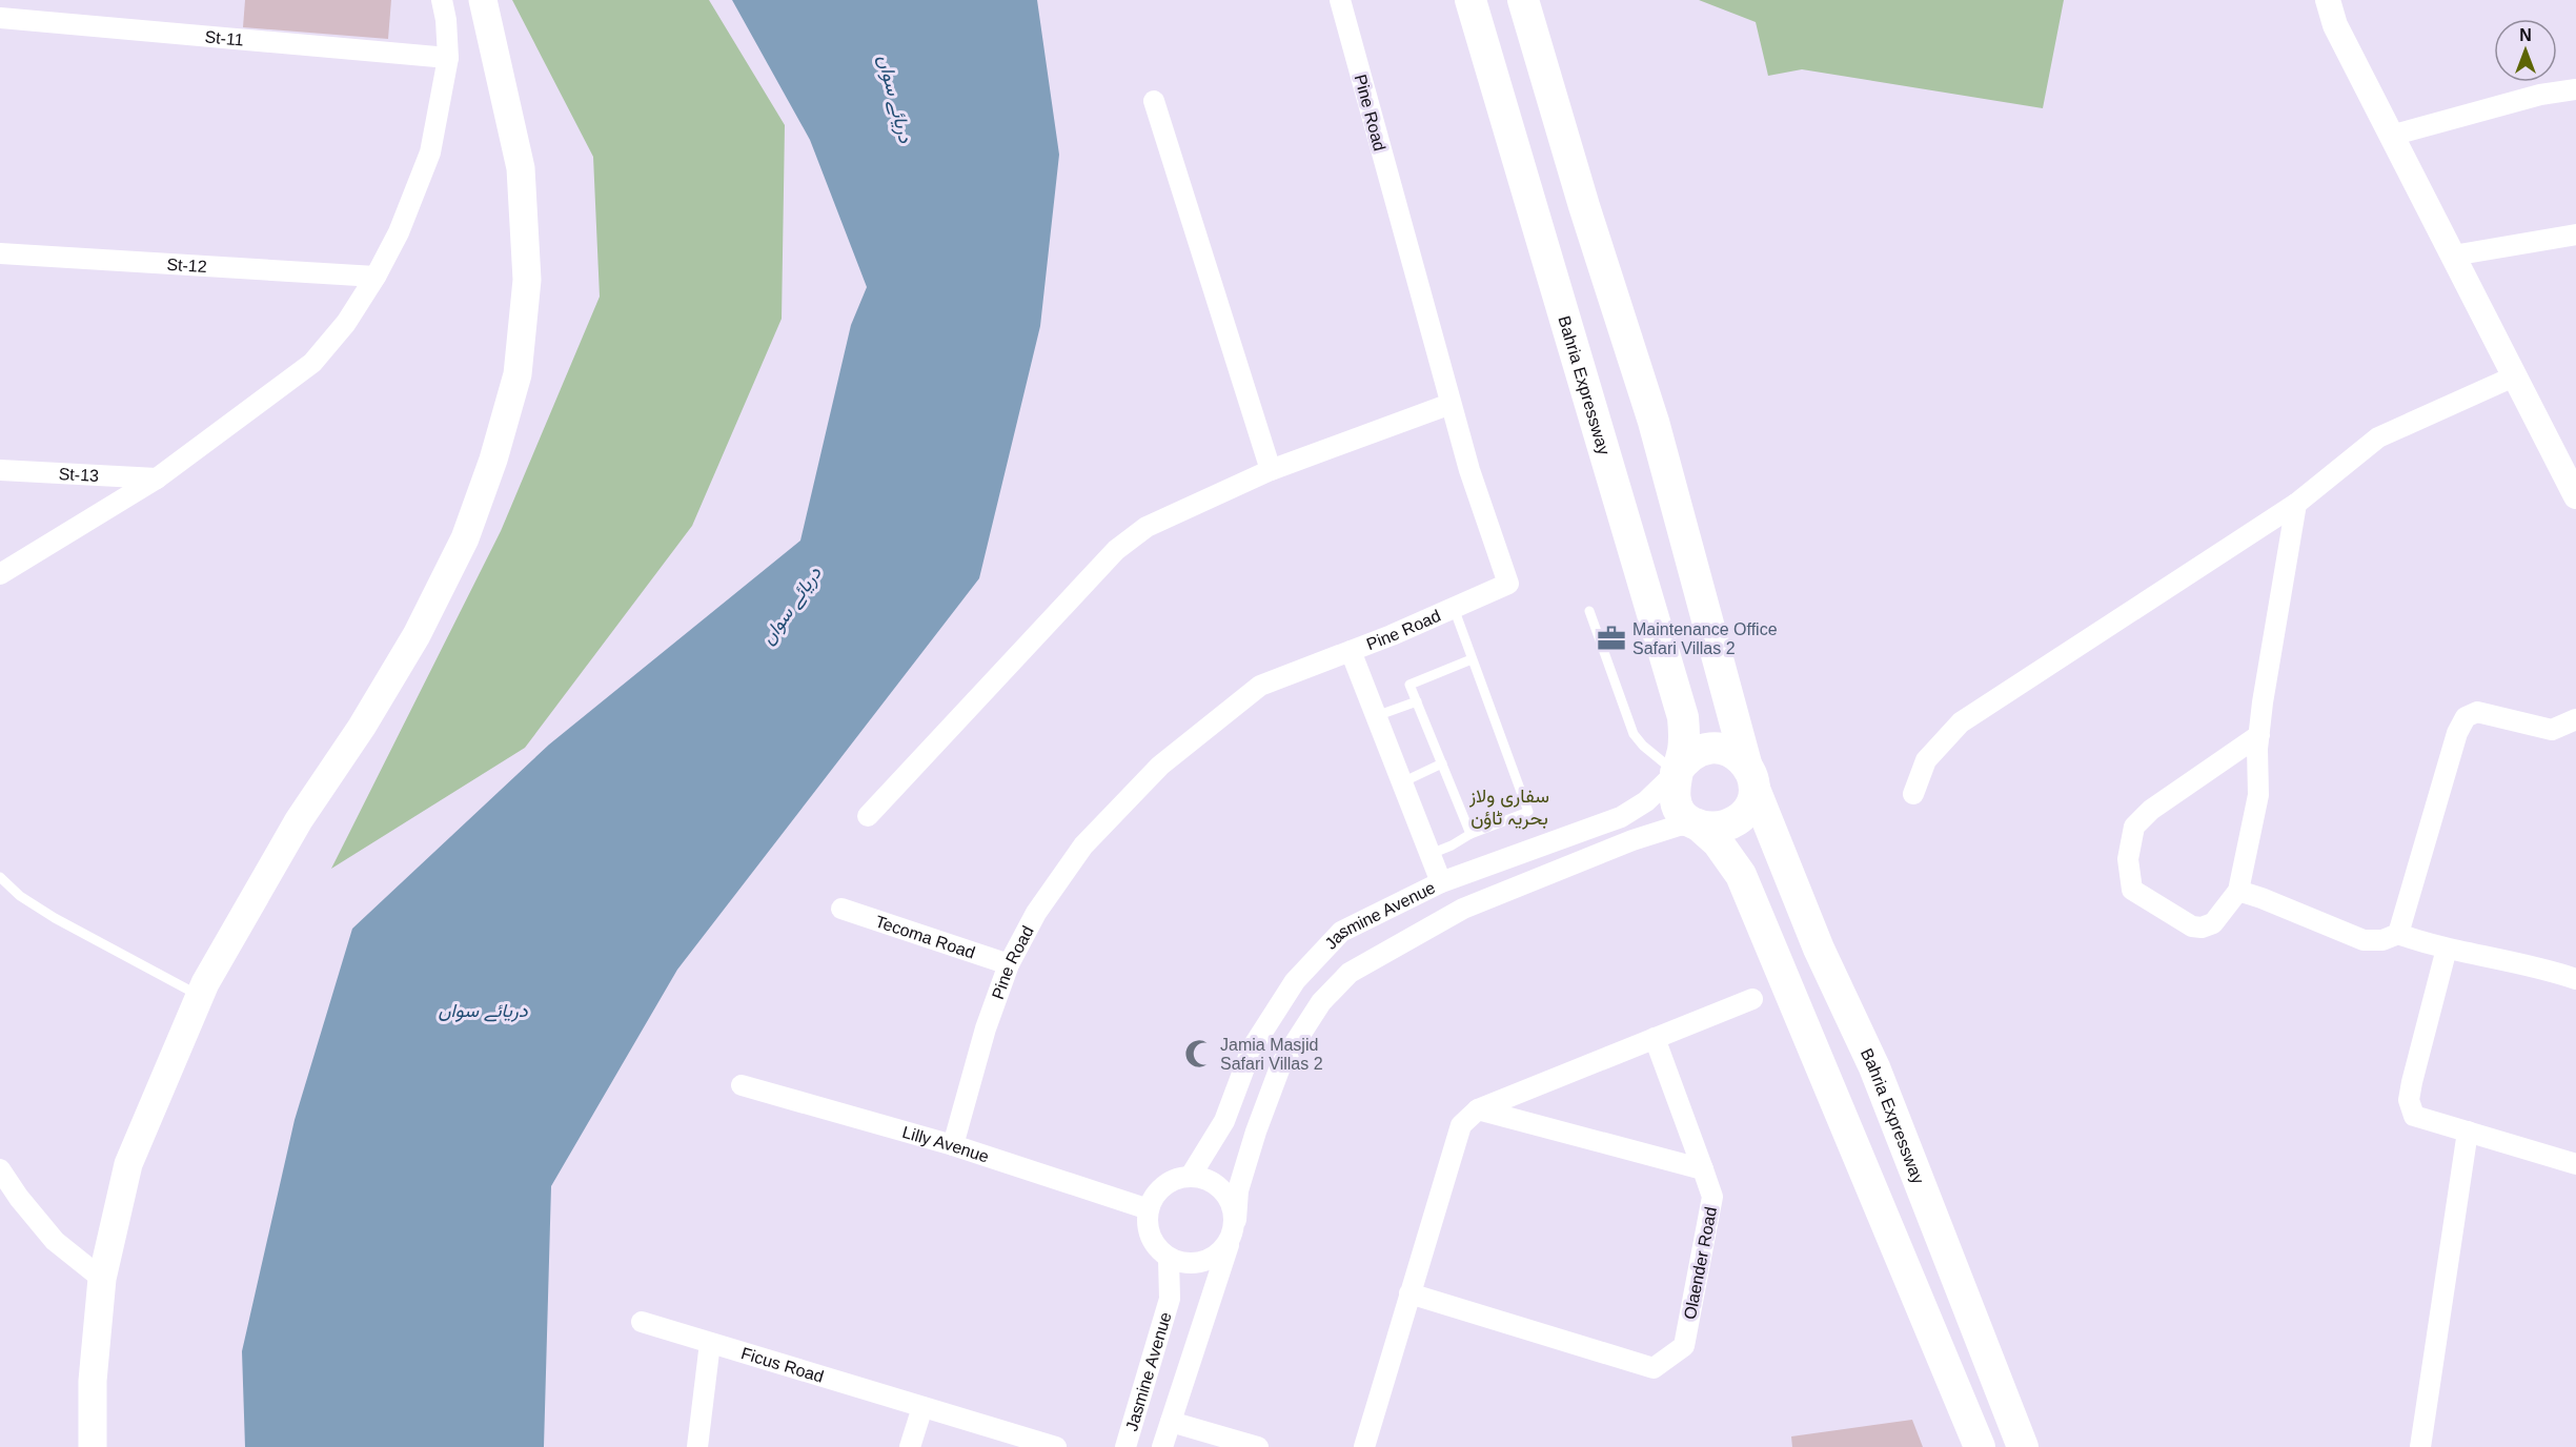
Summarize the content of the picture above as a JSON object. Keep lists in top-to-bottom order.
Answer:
{
  "streets": {
    "main road": ["Bahria Expressway"],
    "street": [
      "St-11",
      "Pine Road",
      "St-12",
      "St-13",
      "Jasmine Avenue",
      "Tecoma Road",
      "Lilly Avenue",
      "Olaender Road",
      "Ficus Road"
    ]
  },
  "crossings": [
    ["Pine Road", "Tecoma Road"],
    ["Pine Road", "Lilly Avenue"],
    ["Bahria Expressway", "Jasmine Avenue"],
    ["Jasmine Avenue", "Lilly Avenue"]
  ],
  "districts": ["سفاری ولاز بحریہ ٹاؤن"],
  "water": ["دریائے سواں"],
  "places": {
    "office": ["Maintenance Office Safari Villas 2"],
    "mosque": ["Jamia Masjid Safari Villas 2"]
  },
  "north": "top"
}
